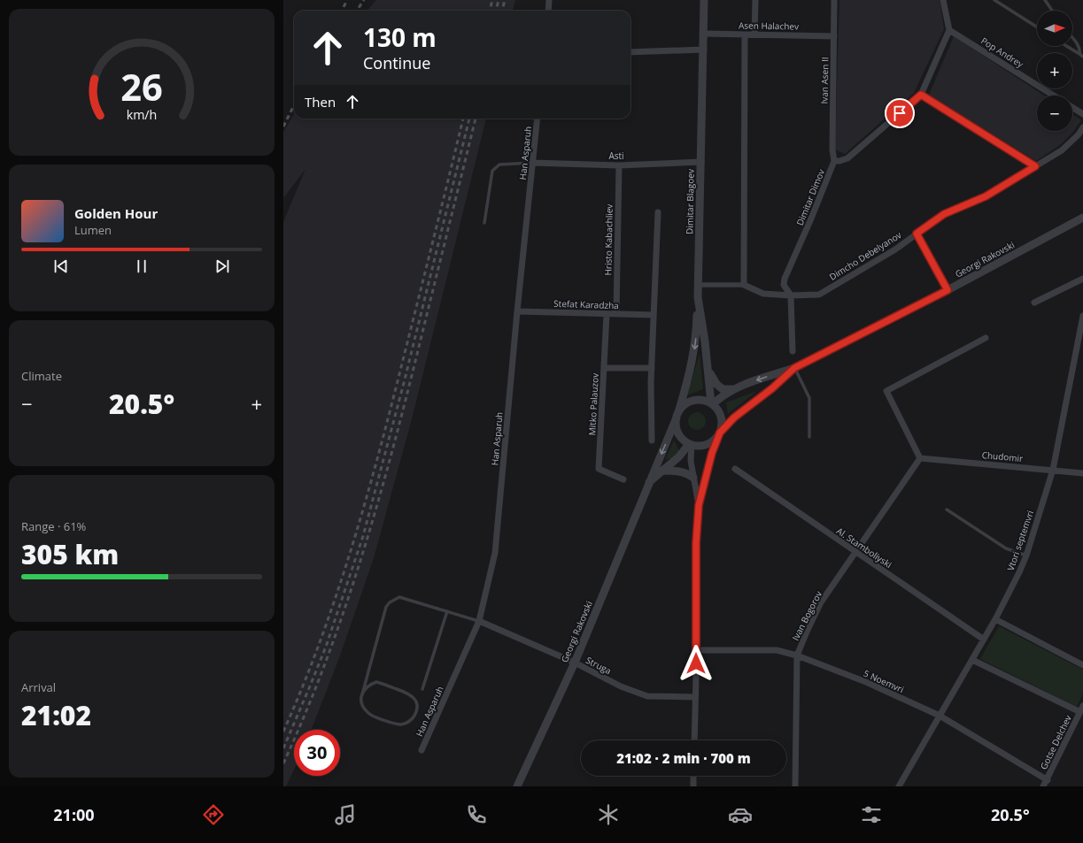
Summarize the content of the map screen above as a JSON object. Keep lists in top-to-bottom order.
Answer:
{
  "streets": {
    "street": [
      "Asen Halachev",
      "Pop Andrey",
      "Ivan Asen II",
      "Han Asparuh",
      "Asti",
      "Dimitar Dimov",
      "Dimitar Blagoev",
      "Hristo Kabachliev",
      "Dimcho Debelyanov",
      "Georgi Rakovski",
      "Stefat Karadzha",
      "Mitko Palauzov",
      "Chudomir",
      "Vtori septemvri",
      "Al. Stamboliyski",
      "Ivan Bogorov",
      "Struga",
      "5 Noemvri",
      "Gotse Delchev"
    ]
  },
  "crossings": [
    ["Asen Halachev", "Ivan Asen II"],
    ["Asen Halachev", "Dimitar Blagoev"],
    ["Pop Andrey", "Dimitar Dimov"],
    ["Ivan Asen II", "Dimitar Dimov"],
    ["Han Asparuh", "Asti"],
    ["Han Asparuh", "Stefat Karadzha"],
    ["Han Asparuh", "Struga"],
    ["Asti", "Dimitar Blagoev"],
    ["Asti", "Hristo Kabachliev"],
    ["Dimitar Dimov", "Dimcho Debelyanov"],
    ["Dimitar Blagoev", "Georgi Rakovski"],
    ["Hristo Kabachliev", "Stefat Karadzha"],
    ["Georgi Rakovski", "Struga"],
    ["Stefat Karadzha", "Mitko Palauzov"],
    ["Chudomir", "Vtori septemvri"],
    ["Chudomir", "Ivan Bogorov"],
    ["Vtori septemvri", "Al. Stamboliyski"],
    ["Vtori septemvri", "5 Noemvri"],
    ["Al. Stamboliyski", "Ivan Bogorov"],
    ["Ivan Bogorov", "5 Noemvri"],
    ["5 Noemvri", "Gotse Delchev"]
  ],
  "north": "right",
  "page": {
    "map_buttons": ["+", "−"],
    "turn": ["130 m", "Continue"],
    "then": "Then",
    "song": ["Golden Hour", "Lumen"],
    "tile": [
      "Climate",
      ["Range · 61%", "305 km"],
      ["Arrival", "21:02"]
    ],
    "heat": ["−", "20.5°", "+"],
    "limit": "30",
    "trip": "21:02 · 2 min · 700 m",
    "tabs": ["21:00", "20.5°"],
    "gauge": ["26", "km/h"]
  }
}
